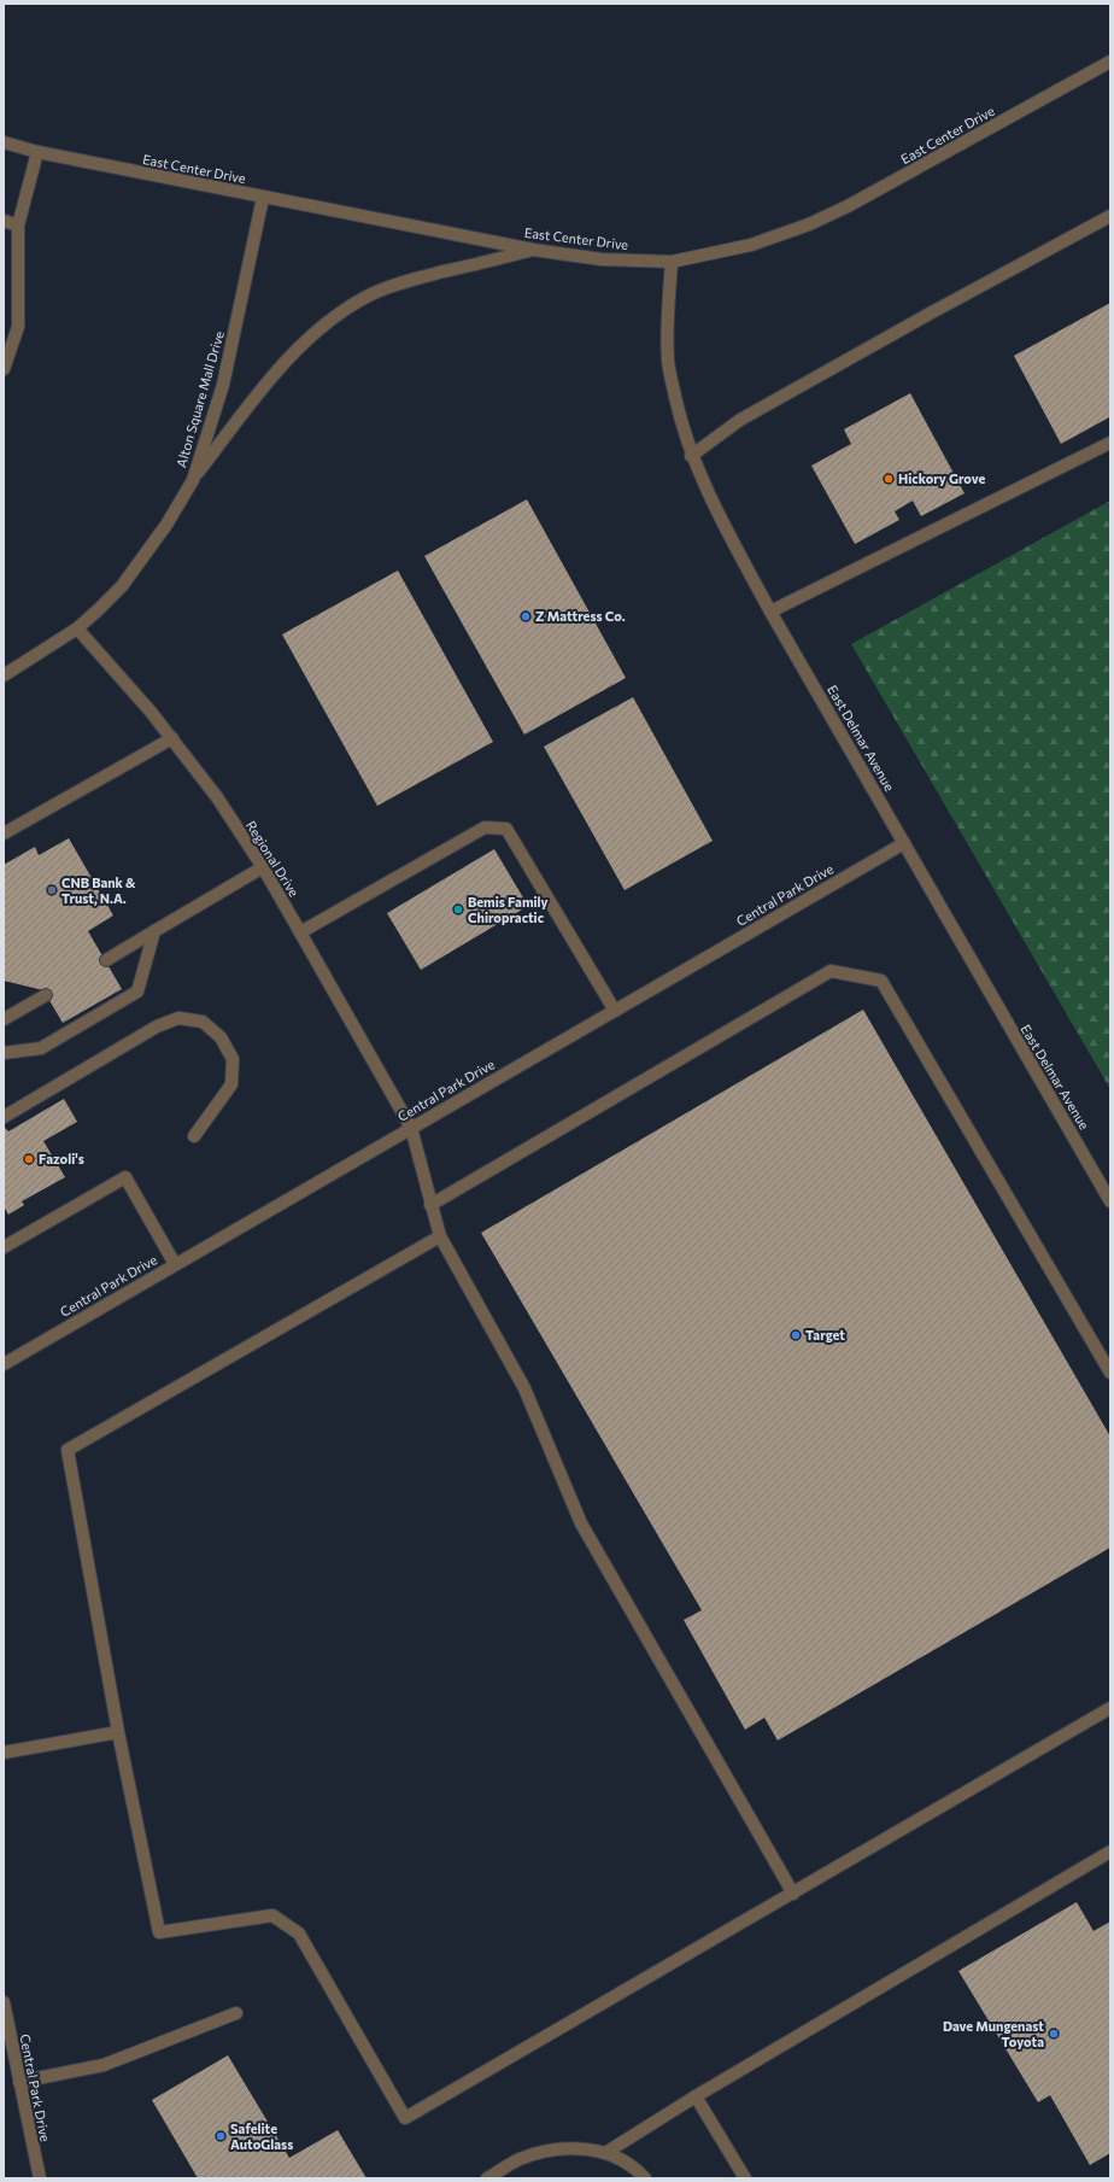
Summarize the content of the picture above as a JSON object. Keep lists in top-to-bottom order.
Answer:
{
  "streets": {
    "street": [
      "East Center Drive",
      "Alton Square Mall Drive",
      "East Delmar Avenue",
      "Regional Drive",
      "Central Park Drive"
    ]
  },
  "crossings": [
    ["East Center Drive", "Alton Square Mall Drive"],
    ["East Center Drive", "East Delmar Avenue"],
    ["Alton Square Mall Drive", "Regional Drive"],
    ["East Delmar Avenue", "Central Park Drive"],
    ["Regional Drive", "Central Park Drive"]
  ],
  "places": [
    "Hickory Grove",
    "Z Mattress Co.",
    "CNB Bank & Trust, N.A.",
    "Bemis Family Chiropractic",
    "Fazoli's",
    "Target",
    "Dave Mungenast Toyota",
    "Safelite AutoGlass"
  ]
}
